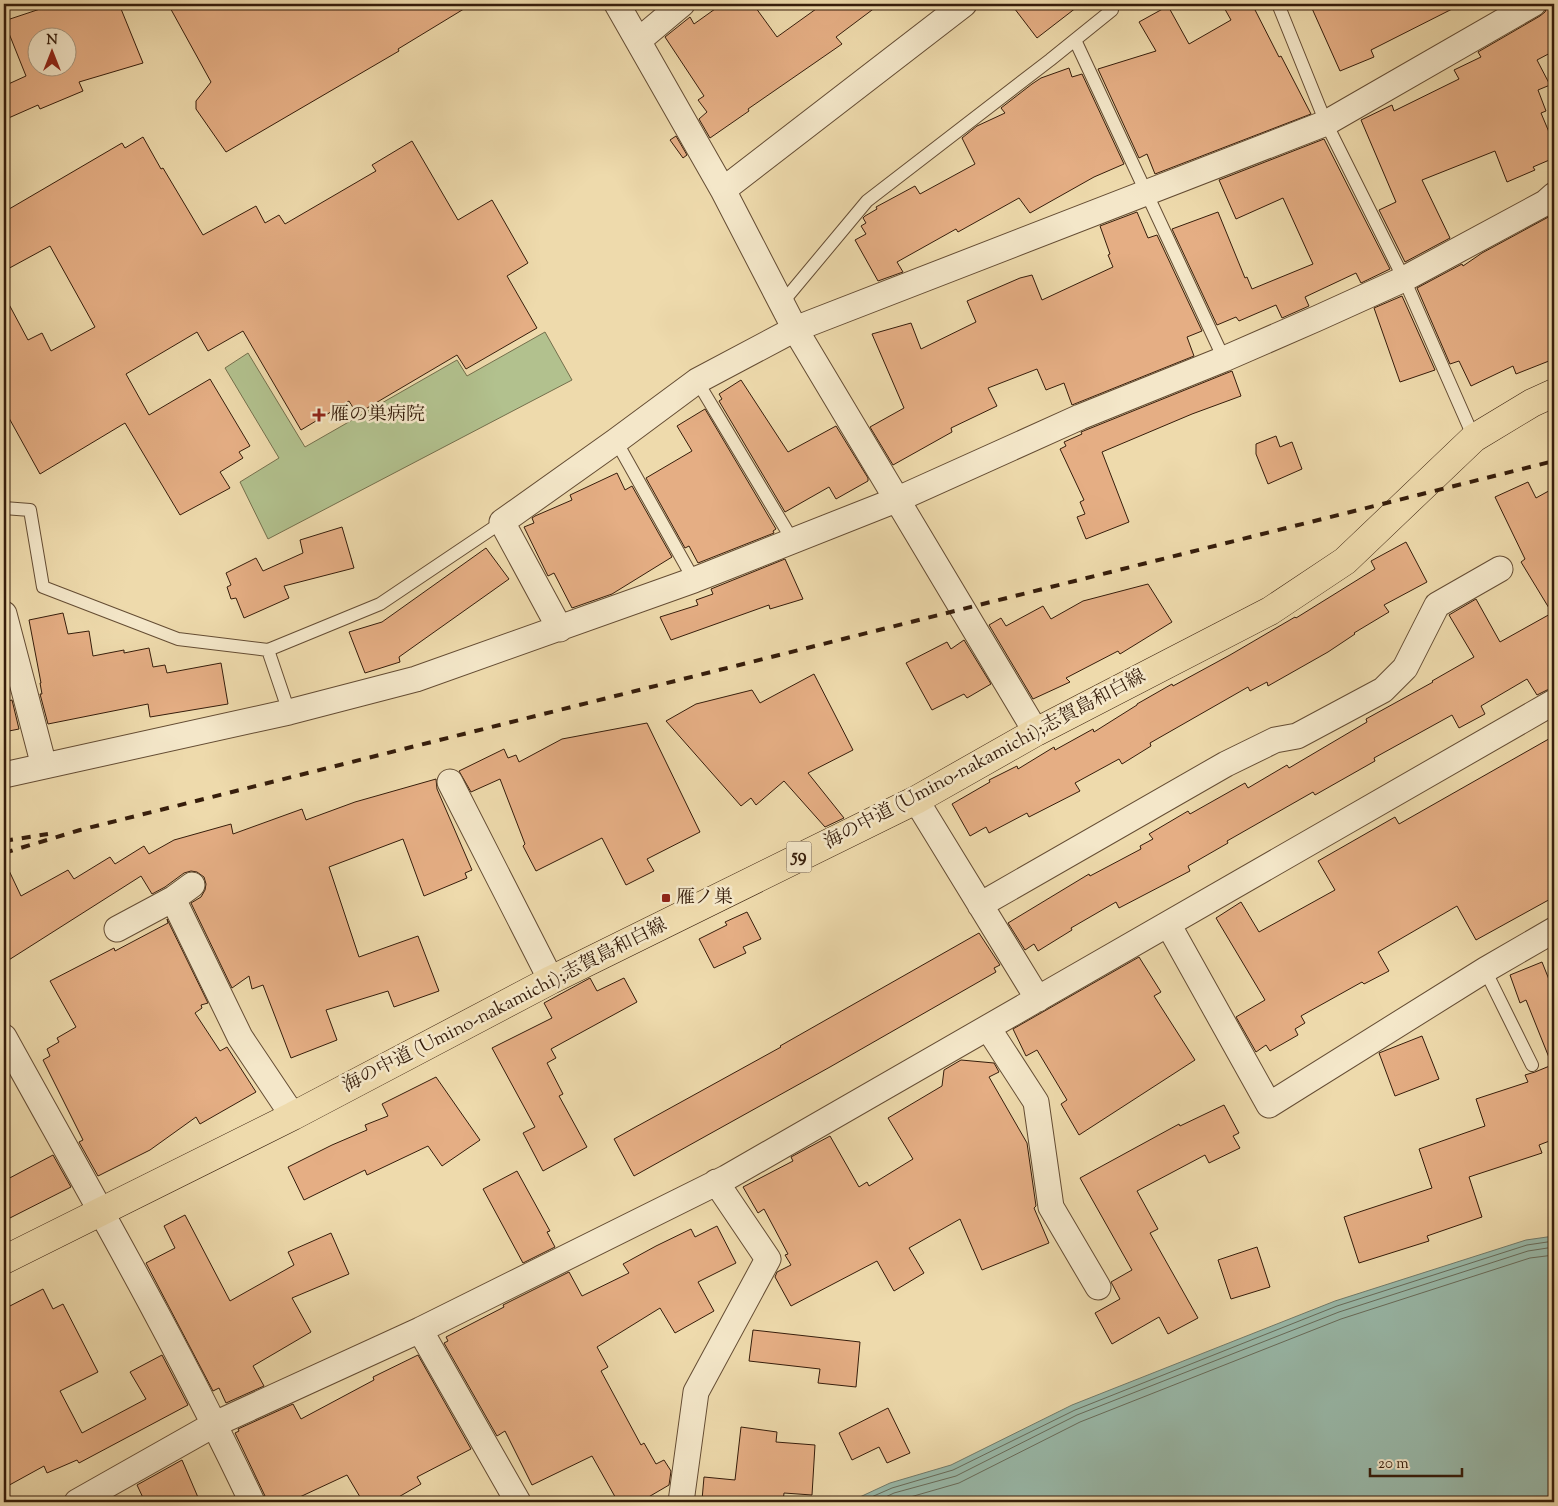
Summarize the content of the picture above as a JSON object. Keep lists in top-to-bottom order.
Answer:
{
  "streets": {
    "main road": ["海の中道 (Umino-nakamichi);志賀島和白線", "59"]
  },
  "places": {
    "health": ["雁の巣病院"],
    "transit": ["雁ノ巣"]
  },
  "scale_bar": "20 m",
  "north": "top"
}
